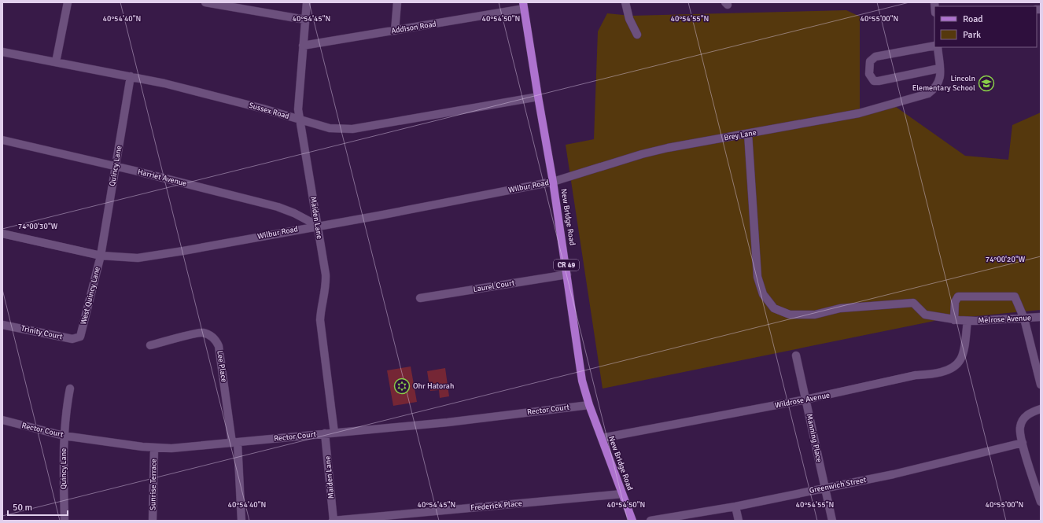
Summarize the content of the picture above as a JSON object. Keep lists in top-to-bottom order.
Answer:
{
  "streets": {
    "main road": ["New Bridge Road", "CR 49"],
    "street": [
      "Addison Road",
      "Sussex Road",
      "Brey Lane",
      "Quincy Lane",
      "Harriet Avenue",
      "Wilbur Road",
      "Maiden Lane",
      "Laurel Court",
      "West Quincy Lane",
      "Melrose Avenue",
      "Trinity Court",
      "Lee Place",
      "Wildrose Avenue",
      "Rector Court",
      "Manning Place",
      "Sunrise Terrace",
      "Greenwich Street",
      "Frederick Place"
    ]
  },
  "crossings": [
    ["Addison Road", "New Bridge Road"],
    ["Addison Road", "Maiden Lane"],
    ["Sussex Road", "Quincy Lane"],
    ["Sussex Road", "New Bridge Road"],
    ["Sussex Road", "Maiden Lane"],
    ["Brey Lane", "Wilbur Road"],
    ["Brey Lane", "New Bridge Road"],
    ["Brey Lane", "Melrose Avenue"],
    ["Quincy Lane", "Harriet Avenue"],
    ["Quincy Lane", "Wilbur Road"],
    ["Quincy Lane", "West Quincy Lane"],
    ["Quincy Lane", "Rector Court"],
    ["Harriet Avenue", "Wilbur Road"],
    ["Harriet Avenue", "Maiden Lane"],
    ["Wilbur Road", "New Bridge Road"],
    ["Wilbur Road", "Maiden Lane"],
    ["Wilbur Road", "West Quincy Lane"],
    ["New Bridge Road", "Laurel Court"],
    ["New Bridge Road", "Wildrose Avenue"],
    ["New Bridge Road", "Rector Court"],
    ["New Bridge Road", "Frederick Place"],
    ["Maiden Lane", "Rector Court"],
    ["Maiden Lane", "Frederick Place"],
    ["West Quincy Lane", "Trinity Court"],
    ["Melrose Avenue", "Wildrose Avenue"],
    ["Lee Place", "Rector Court"],
    ["Wildrose Avenue", "Manning Place"],
    ["Rector Court", "Sunrise Terrace"],
    ["Manning Place", "Greenwich Street"]
  ],
  "places": {
    "school or university": ["Lincoln Elementary School"],
    "synagogue": ["Ohr Hatorah"]
  },
  "legend": ["Road", "Park"],
  "scale_bar": "50 m",
  "coordinates": [
    "40°54'40\"N",
    "40°54'45\"N",
    "40°54'50\"N",
    "40°54'55\"N",
    "40°55'00\"N",
    "74°00'30\"W",
    "74°00'20\"W"
  ]
}
